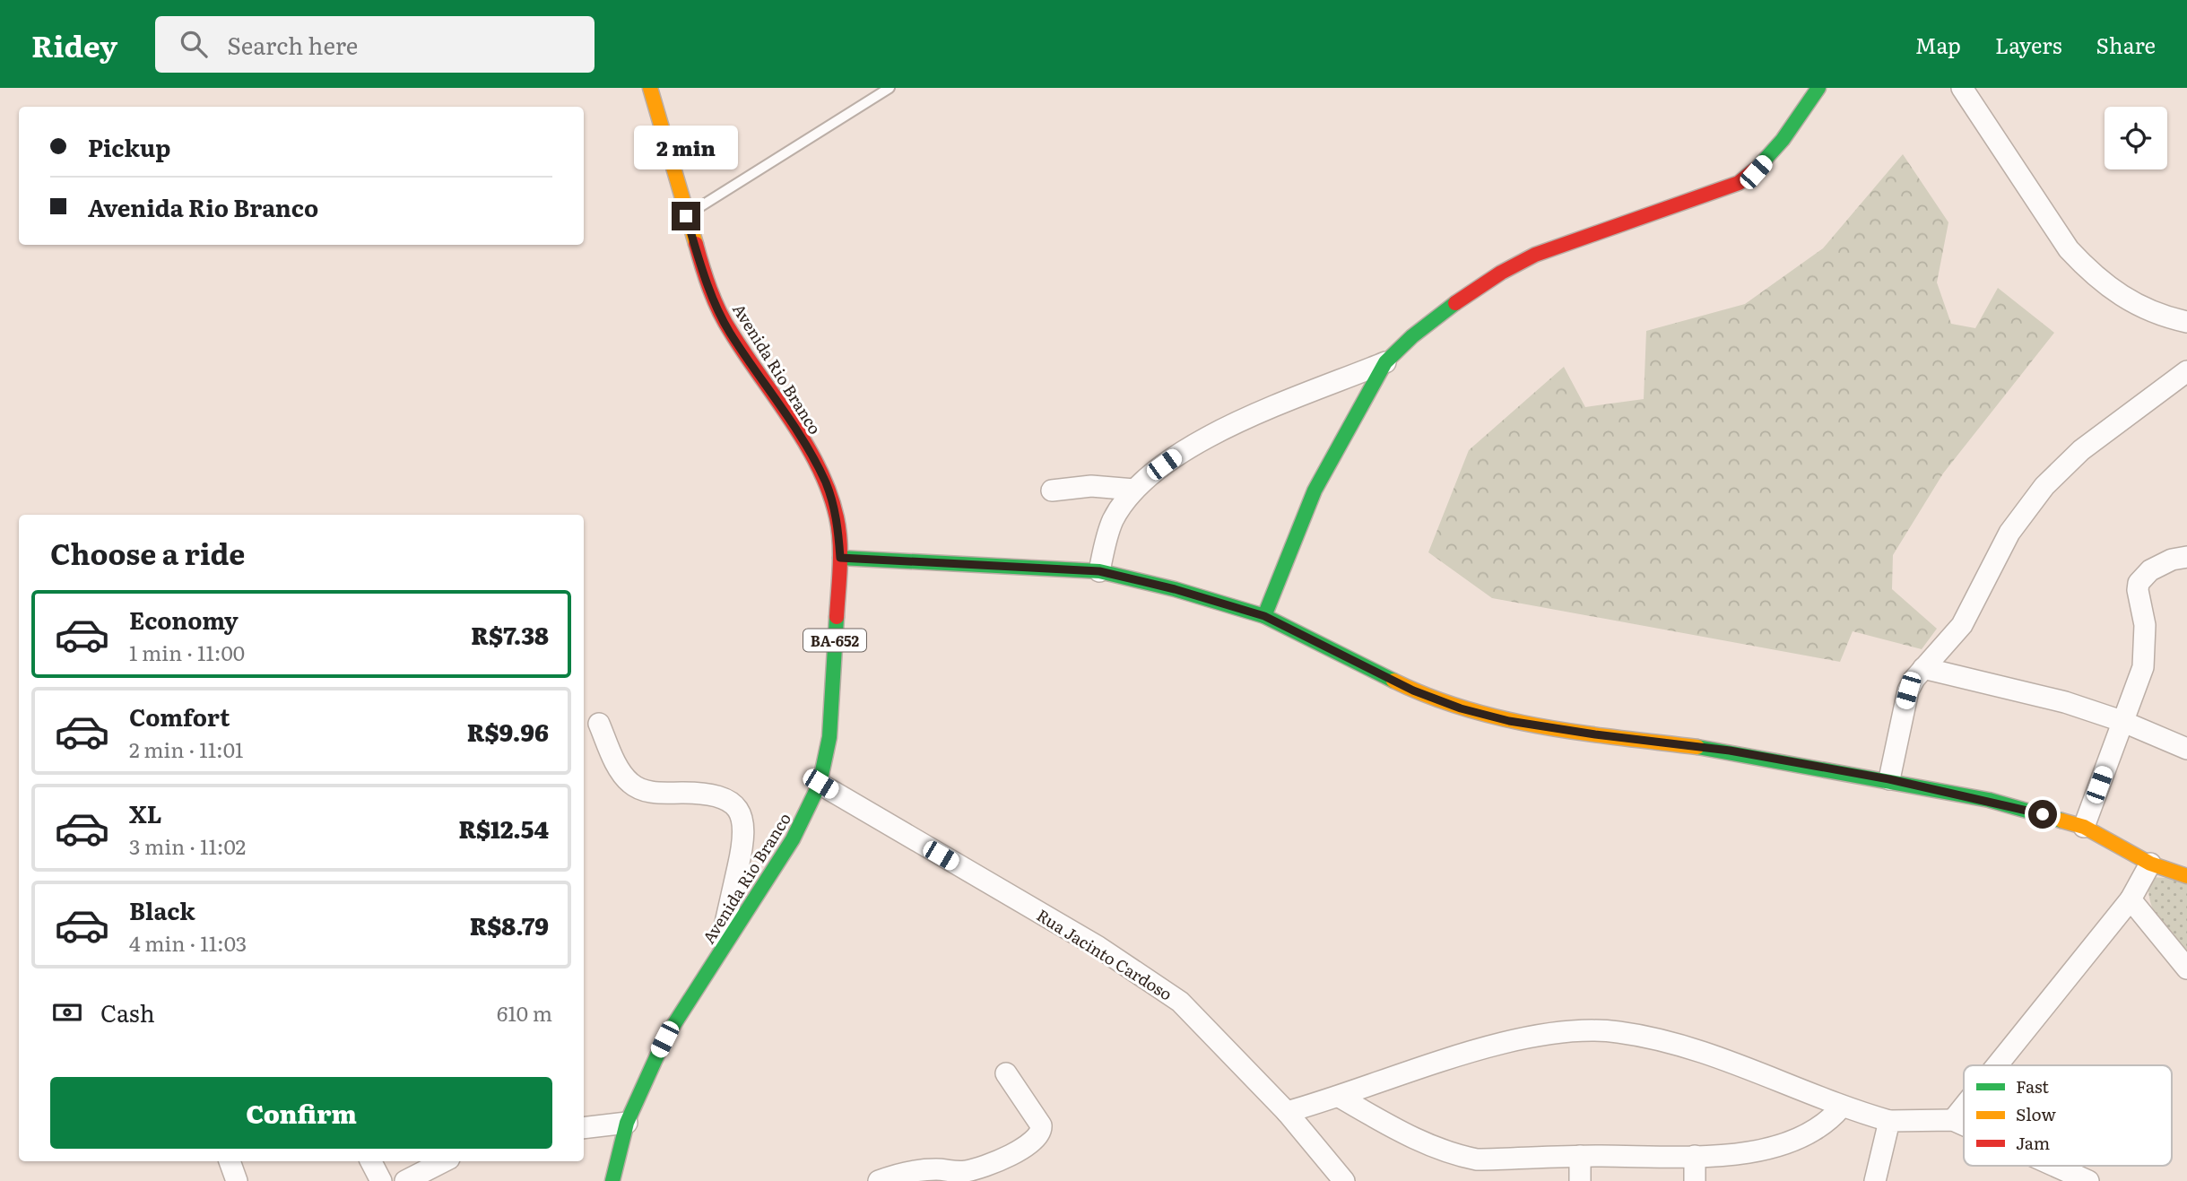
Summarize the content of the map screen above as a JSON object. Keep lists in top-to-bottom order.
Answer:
{
  "streets": {
    "street": ["Avenida Rio Branco", "BA-652", "Rua Jacinto Cardoso"]
  },
  "crossings": [
    ["Avenida Rio Branco", "Rua Jacinto Cardoso"]
  ],
  "legend": ["Fast", "Slow", "Jam"],
  "page": {
    "header": "Ridey",
    "search": "Search here",
    "nav": ["Map", "Layers", "Share"],
    "banner": ["Pickup", "Avenida Rio Branco"],
    "bubble": "2 min",
    "heading": "Choose a ride",
    "list": [
      {
        "name": "Economy",
        "note": "1 min · 11:00",
        "value": "R$7.38"
      },
      {
        "name": "Comfort",
        "note": "2 min · 11:01",
        "value": "R$9.96"
      },
      {
        "name": "XL",
        "note": "3 min · 11:02",
        "value": "R$12.54"
      },
      {
        "name": "Black",
        "note": "4 min · 11:03",
        "value": "R$8.79"
      }
    ],
    "pay": ["Cash", "610 m"],
    "buttons": "Confirm"
  }
}
